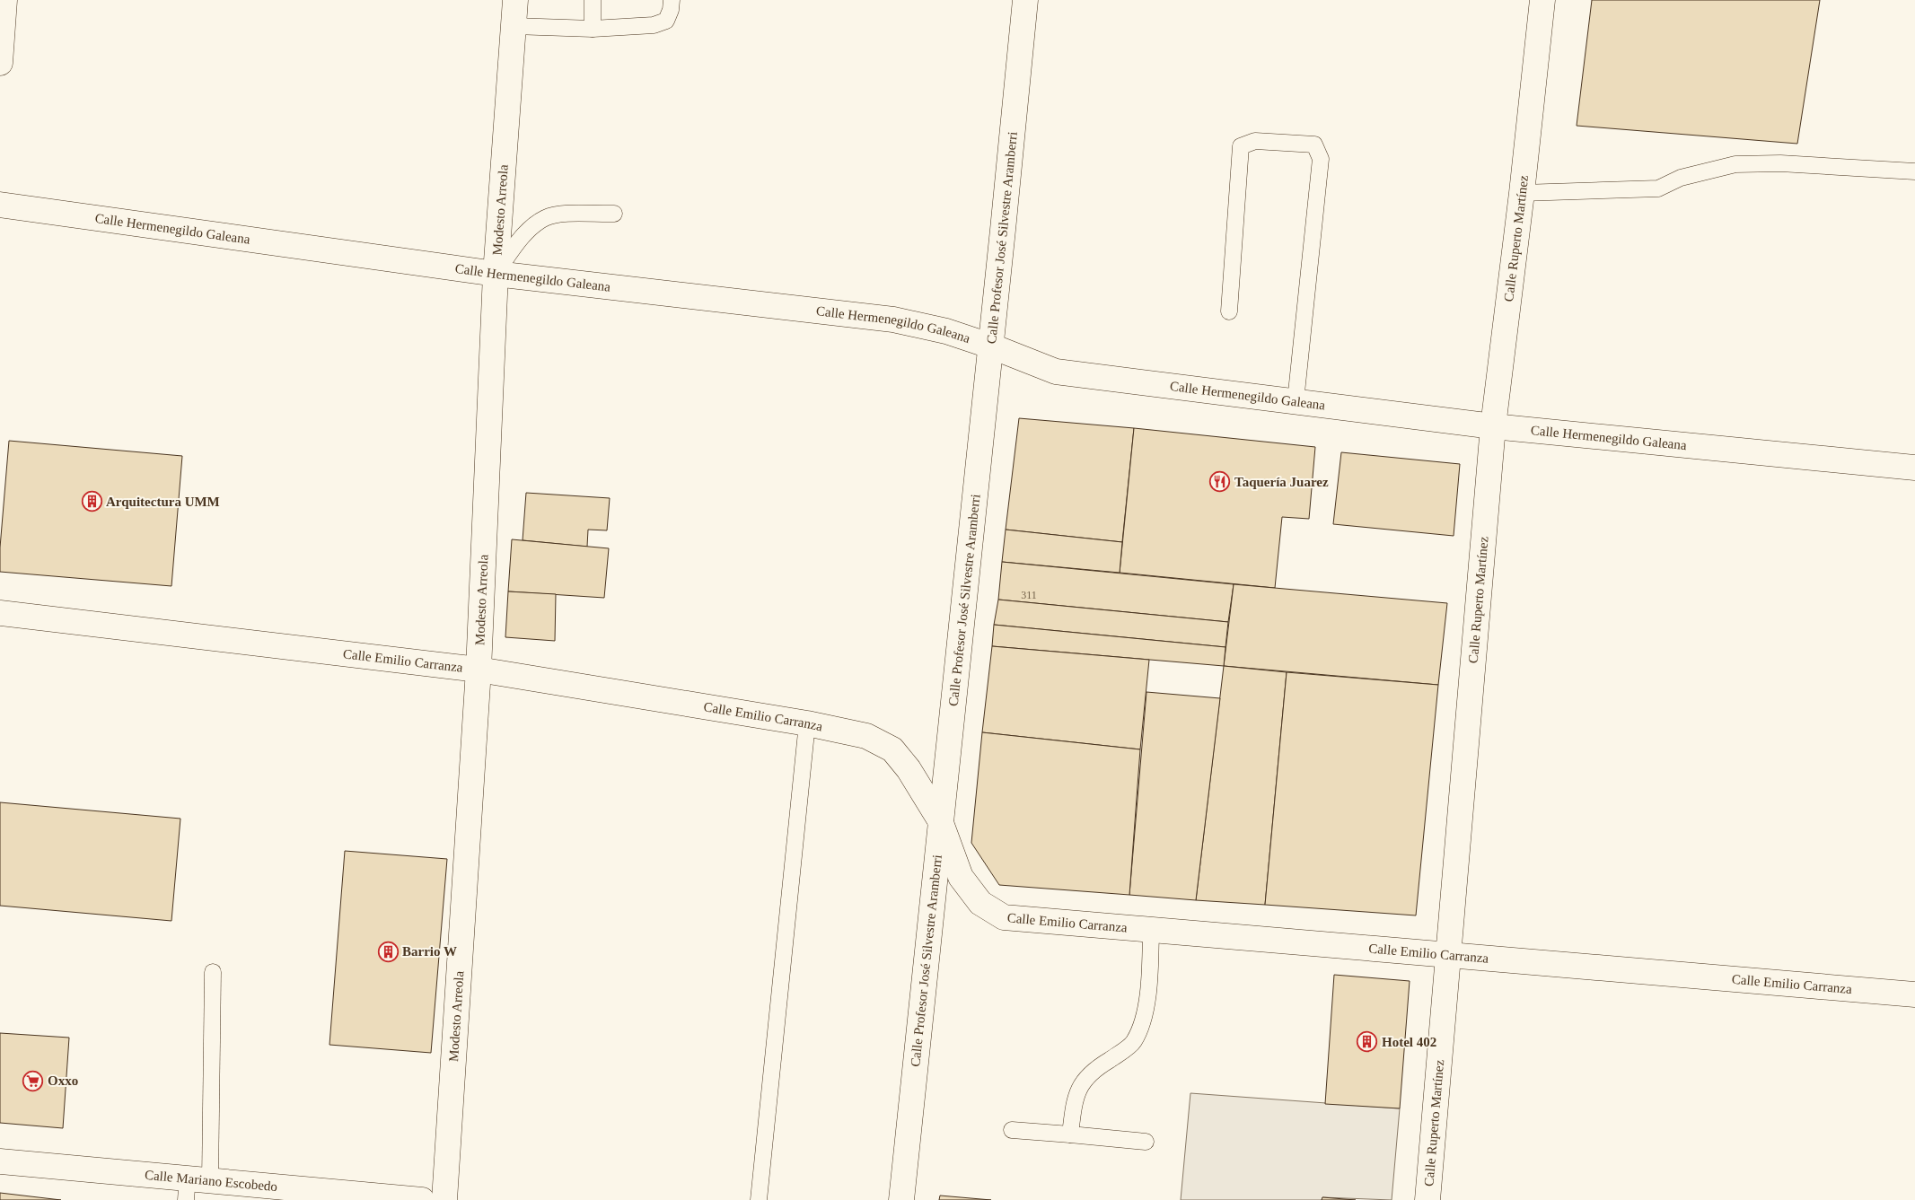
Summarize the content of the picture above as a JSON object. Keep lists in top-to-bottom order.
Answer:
{
  "streets": {
    "street": [
      "Modesto Arreola",
      "Calle Hermenegildo Galeana",
      "Calle Ruperto Martínez",
      "Calle Profesor José Silvestre Aramberri",
      "Calle Emilio Carranza",
      "Calle Mariano Escobedo"
    ]
  },
  "crossings": [
    ["Modesto Arreola", "Calle Hermenegildo Galeana"],
    ["Modesto Arreola", "Calle Emilio Carranza"],
    ["Calle Hermenegildo Galeana", "Calle Ruperto Martínez"],
    ["Calle Hermenegildo Galeana", "Calle Profesor José Silvestre Aramberri"],
    ["Calle Ruperto Martínez", "Calle Emilio Carranza"],
    ["Calle Profesor José Silvestre Aramberri", "Calle Emilio Carranza"]
  ],
  "places": {
    "restaurant": ["Taquería Juarez"],
    "building": ["Arquitectura UMM", "Barrio W", "Hotel 402"],
    "supermarket": ["Oxxo"]
  },
  "house_numbers": ["311"]
}
